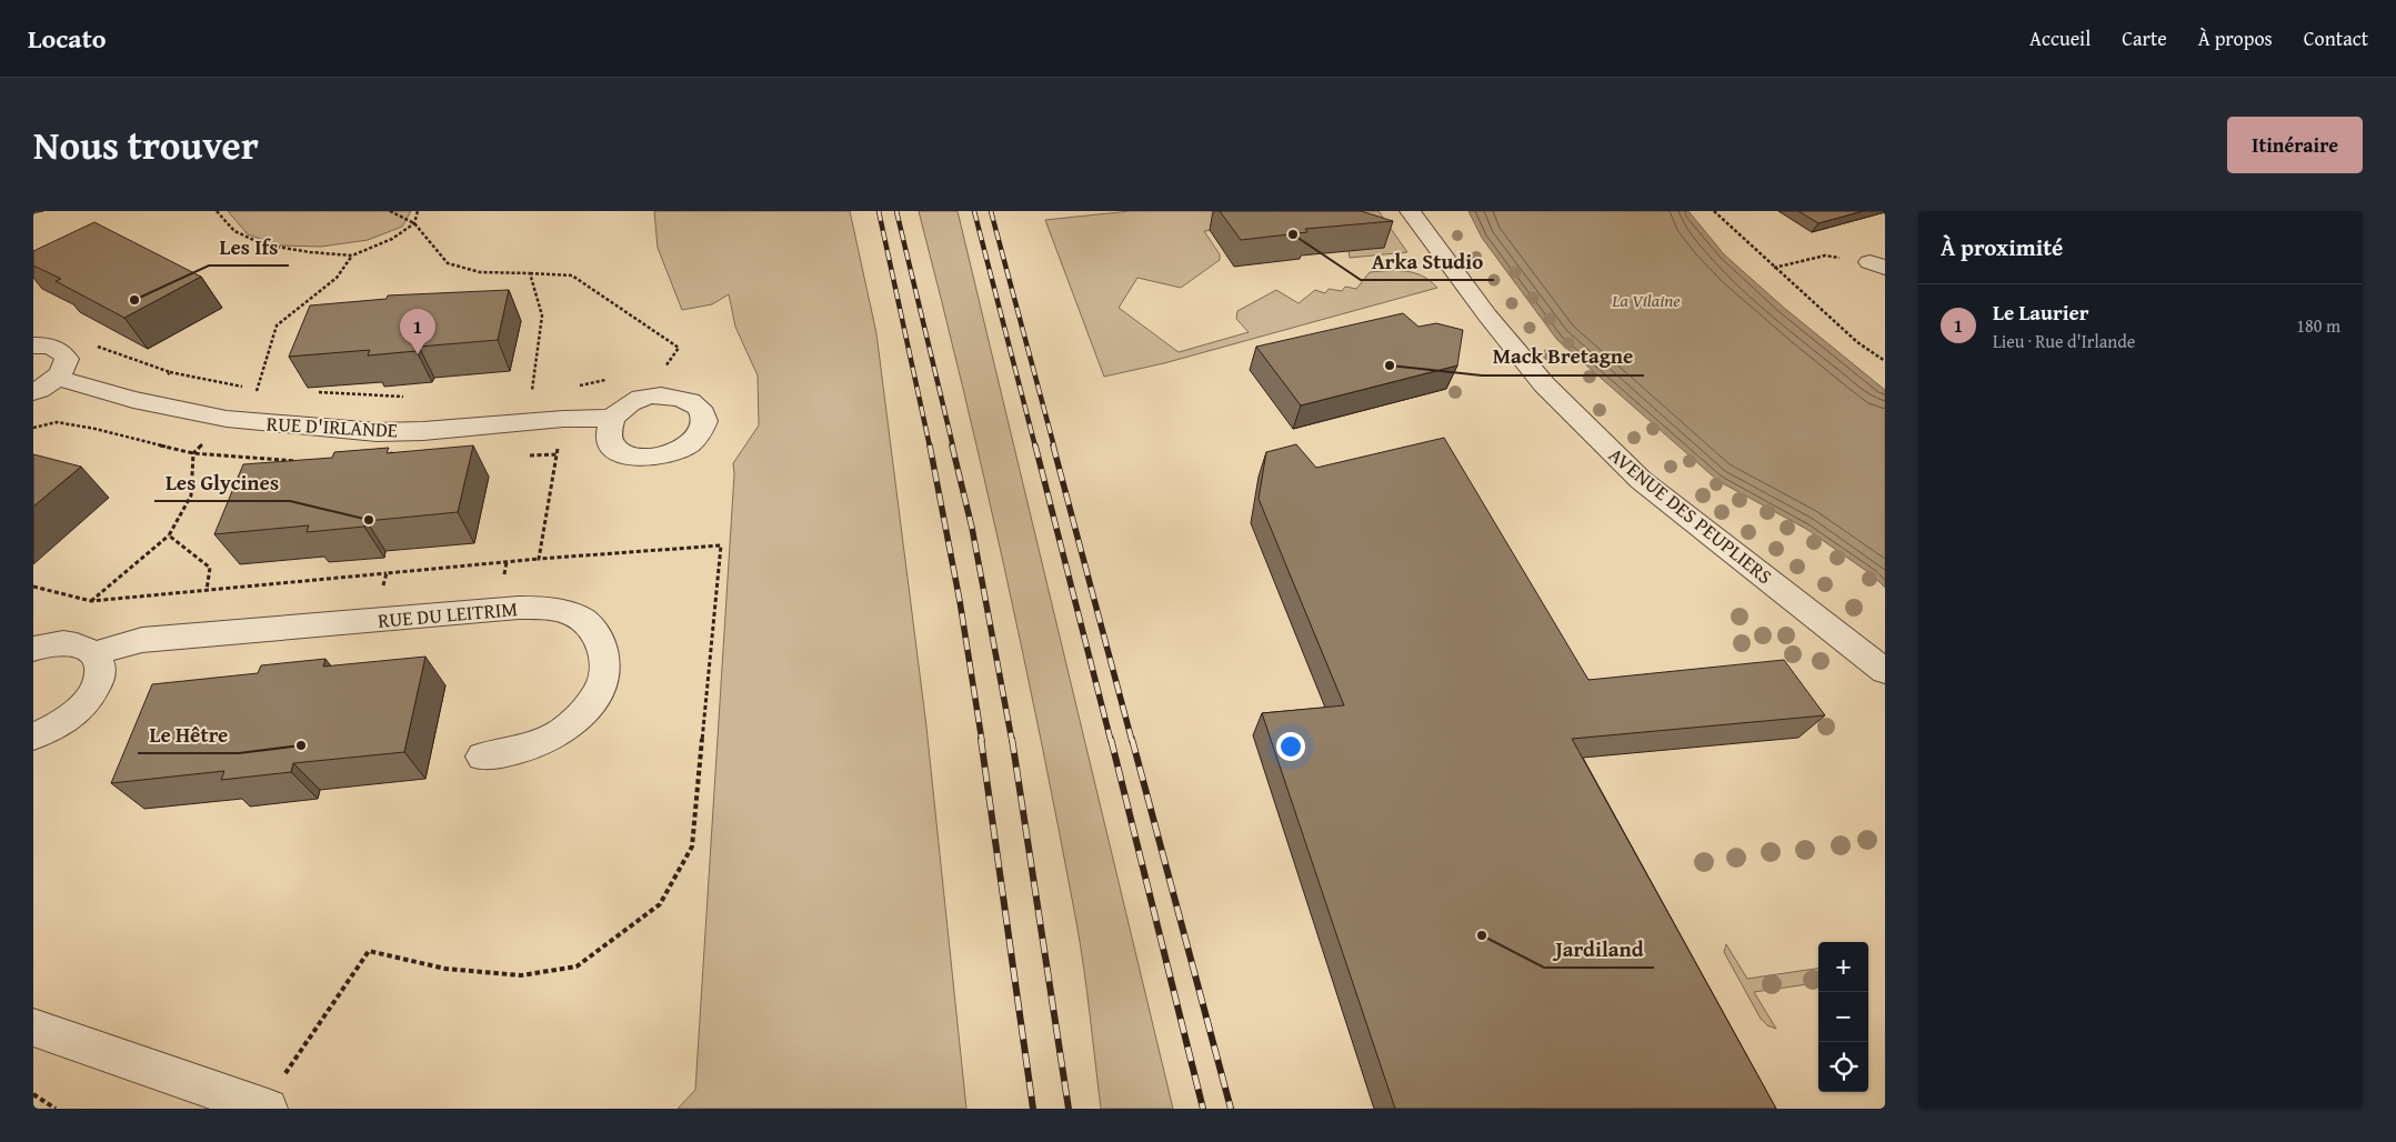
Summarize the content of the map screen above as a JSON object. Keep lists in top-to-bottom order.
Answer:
{
  "streets": {
    "street": ["RUE D'IRLANDE", "AVENUE DES PEUPLIERS", "RUE DU LEITRIM"]
  },
  "water": ["La Vilaine"],
  "places": [
    "Arka Studio",
    "Les Ifs",
    "Mack Bretagne",
    "Les Glycines",
    "Le Hêtre",
    "Jardiland"
  ],
  "page": {
    "header": "Locato",
    "nav": [
      "Accueil",
      "Carte",
      "À propos",
      "Contact"
    ],
    "title": "Nous trouver",
    "buttons": "Itinéraire",
    "heading": "À proximité",
    "list": [
      {
        "mark": "1",
        "name": "Le Laurier",
        "note": "Lieu · Rue d'Irlande",
        "value": "180 m"
      }
    ],
    "pins": "1",
    "map_buttons": ["+", "−"]
  }
}
